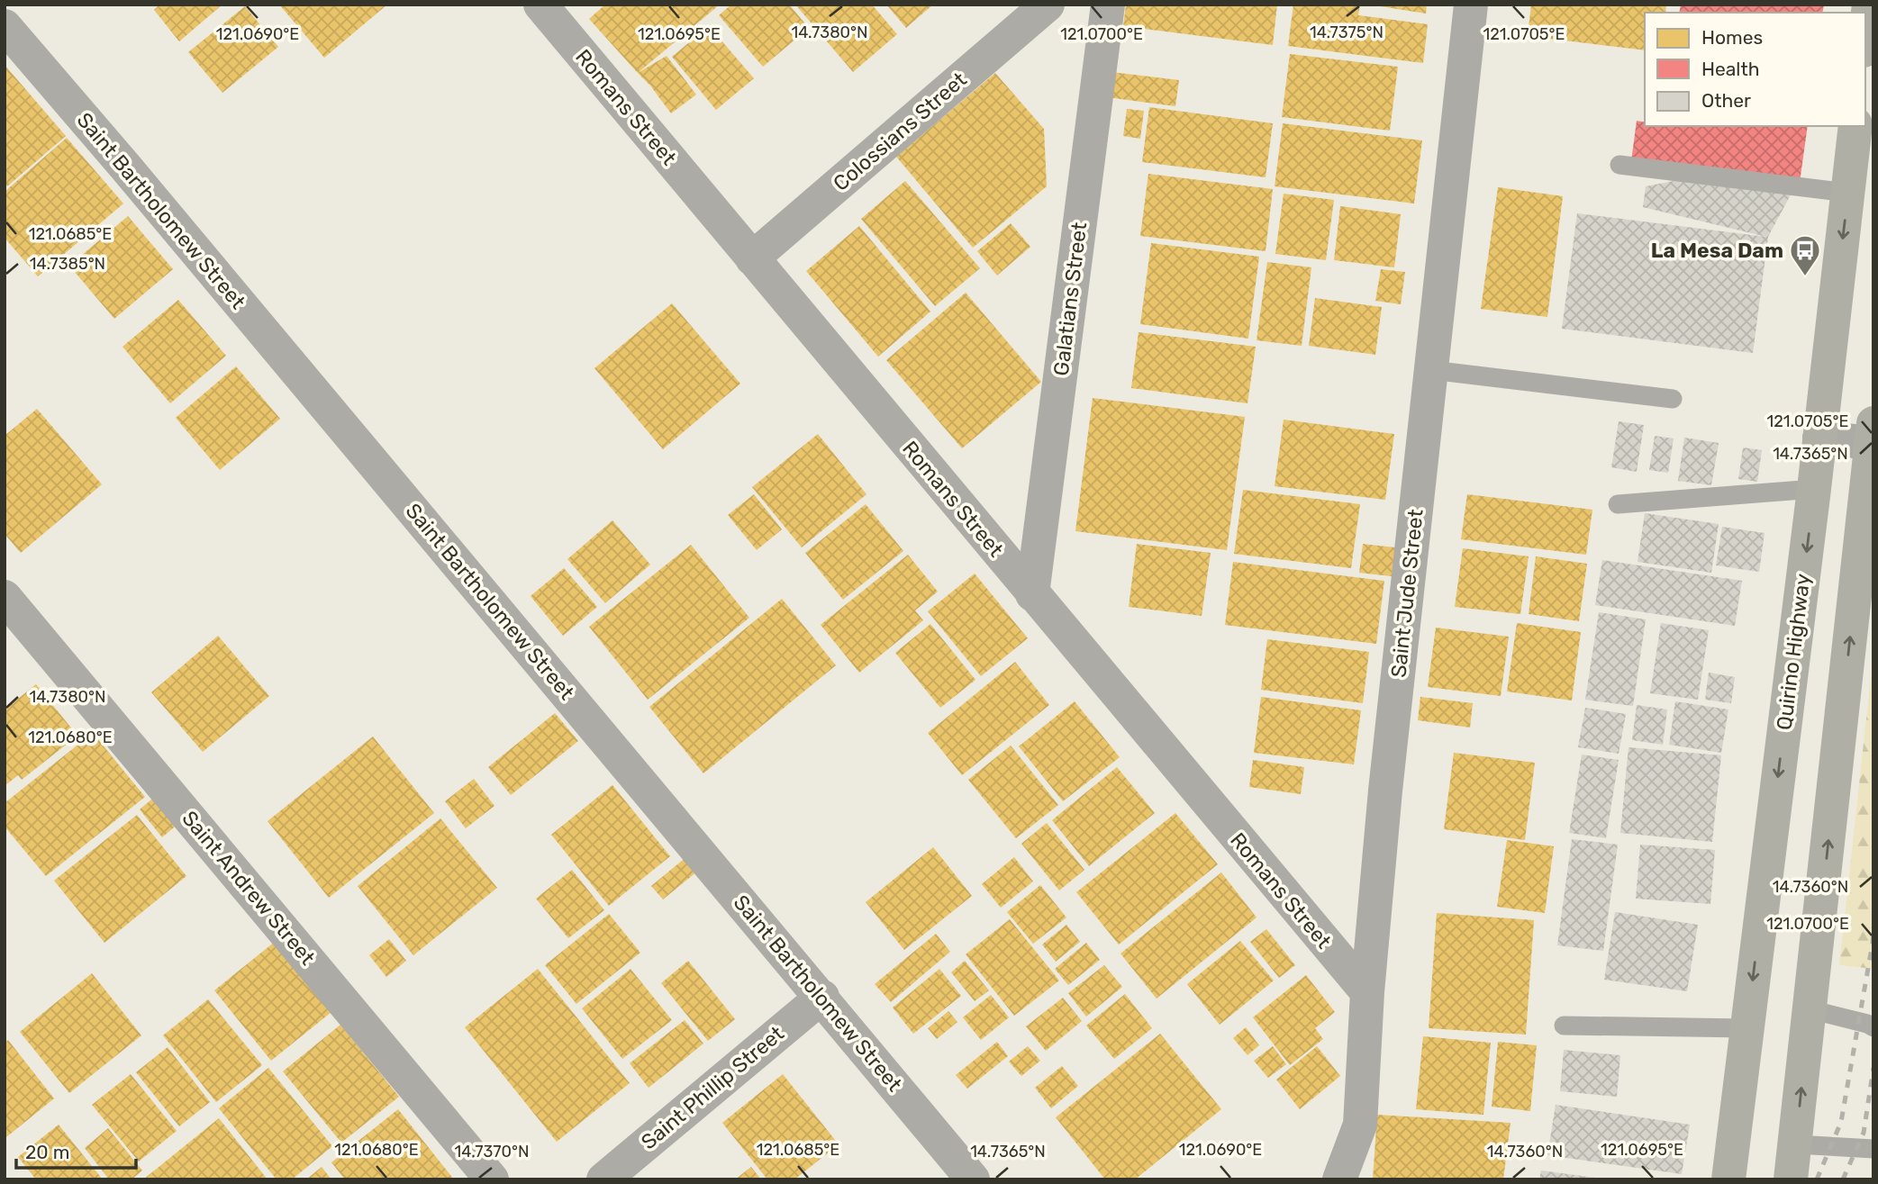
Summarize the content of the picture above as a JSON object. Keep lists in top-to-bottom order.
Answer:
{
  "streets": {
    "main road": ["Quirino Highway"],
    "street": [
      "Romans Street",
      "Colossians Street",
      "Saint Bartholomew Street",
      "Galatians Street",
      "Saint Jude Street",
      "Saint Andrew Street",
      "Saint Phillip Street"
    ]
  },
  "crossings": [
    ["Romans Street", "Colossians Street"],
    ["Romans Street", "Galatians Street"],
    ["Romans Street", "Saint Jude Street"],
    ["Saint Bartholomew Street", "Saint Phillip Street"]
  ],
  "places": {
    "bus stop": ["La Mesa Dam"]
  },
  "legend": ["Homes", "Health", "Other"],
  "scale_bar": "20 m",
  "coordinates": [
    "14.7380°N",
    "14.7375°N",
    "121.0690°E",
    "121.0700°E",
    "121.0695°E",
    "121.0705°E",
    "121.0685°E",
    "14.7385°N",
    "14.7365°N",
    "121.0680°E",
    "14.7360°N",
    "14.7370°N"
  ]
}
